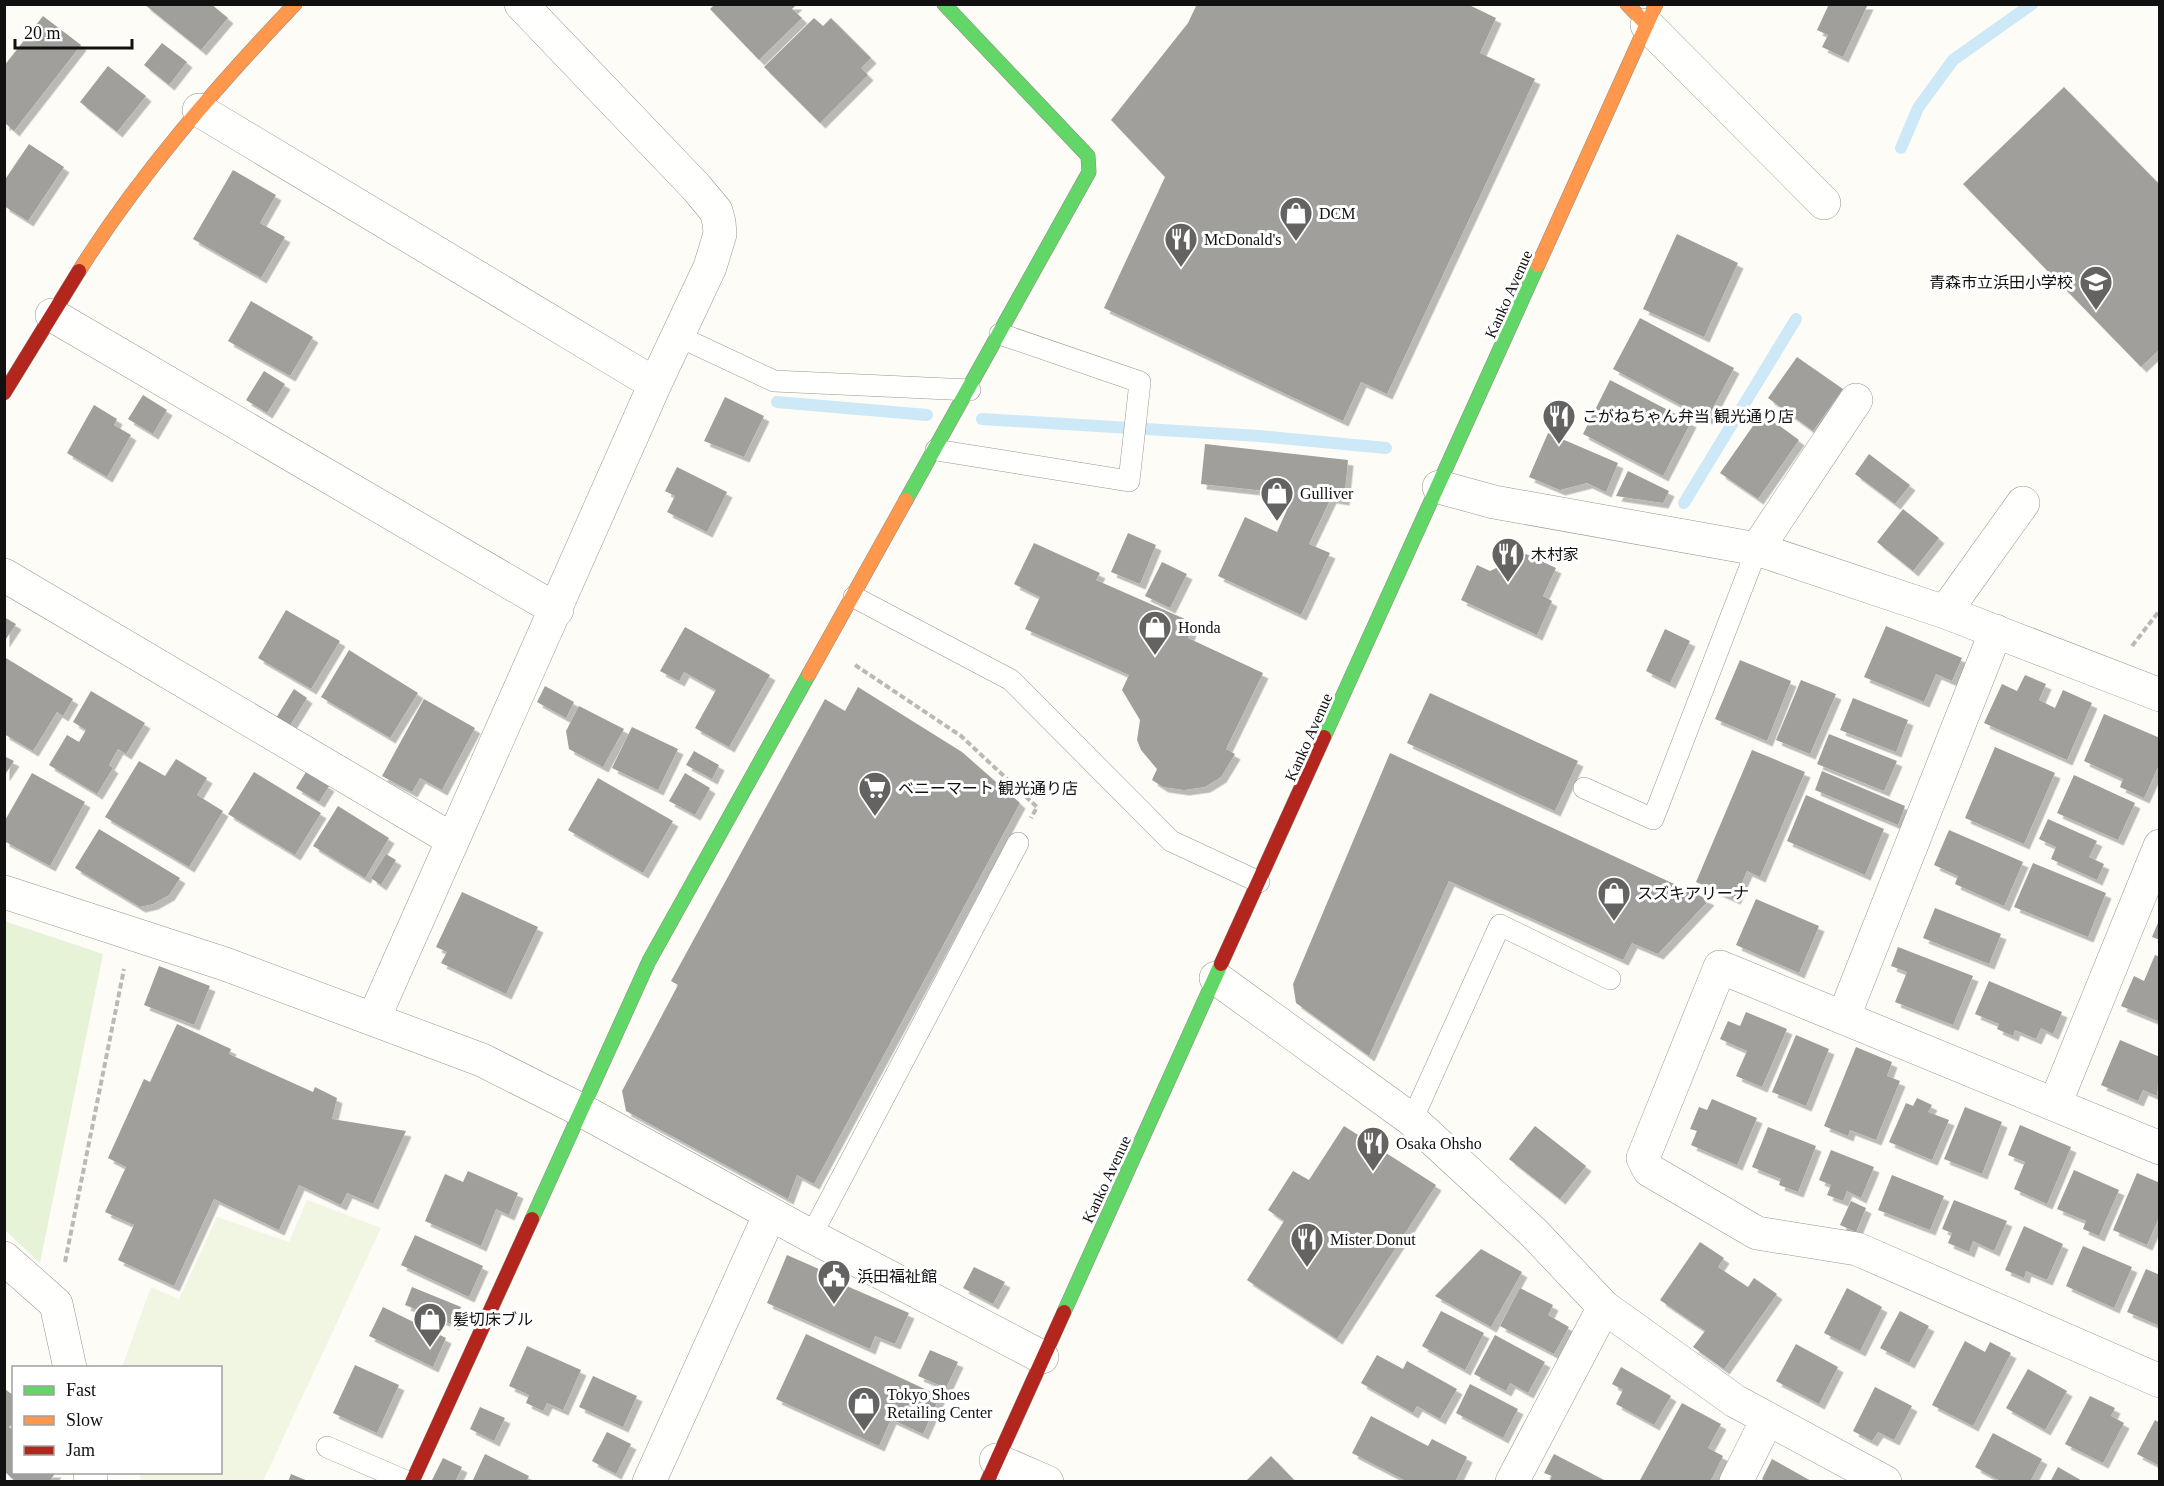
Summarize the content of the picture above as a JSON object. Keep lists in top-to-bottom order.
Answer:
{
  "streets": {
    "main road": ["Kanko Avenue"]
  },
  "places": {
    "shop": [
      "DCM",
      "Gulliver",
      "Honda",
      "スズキアリーナ",
      "髪切床ブル",
      "Tokyo Shoes Retailing Center"
    ],
    "restaurant": [
      "McDonald's",
      "こがねちゃん弁当 観光通り店",
      "木村家",
      "Osaka Ohsho",
      "Mister Donut"
    ],
    "school or university": ["青森市立浜田小学校"],
    "supermarket": ["ベニーマート 観光通り店"],
    "public building": ["浜田福祉館"]
  },
  "legend": ["Fast", "Slow", "Jam"],
  "scale_bar": "20 m"
}
